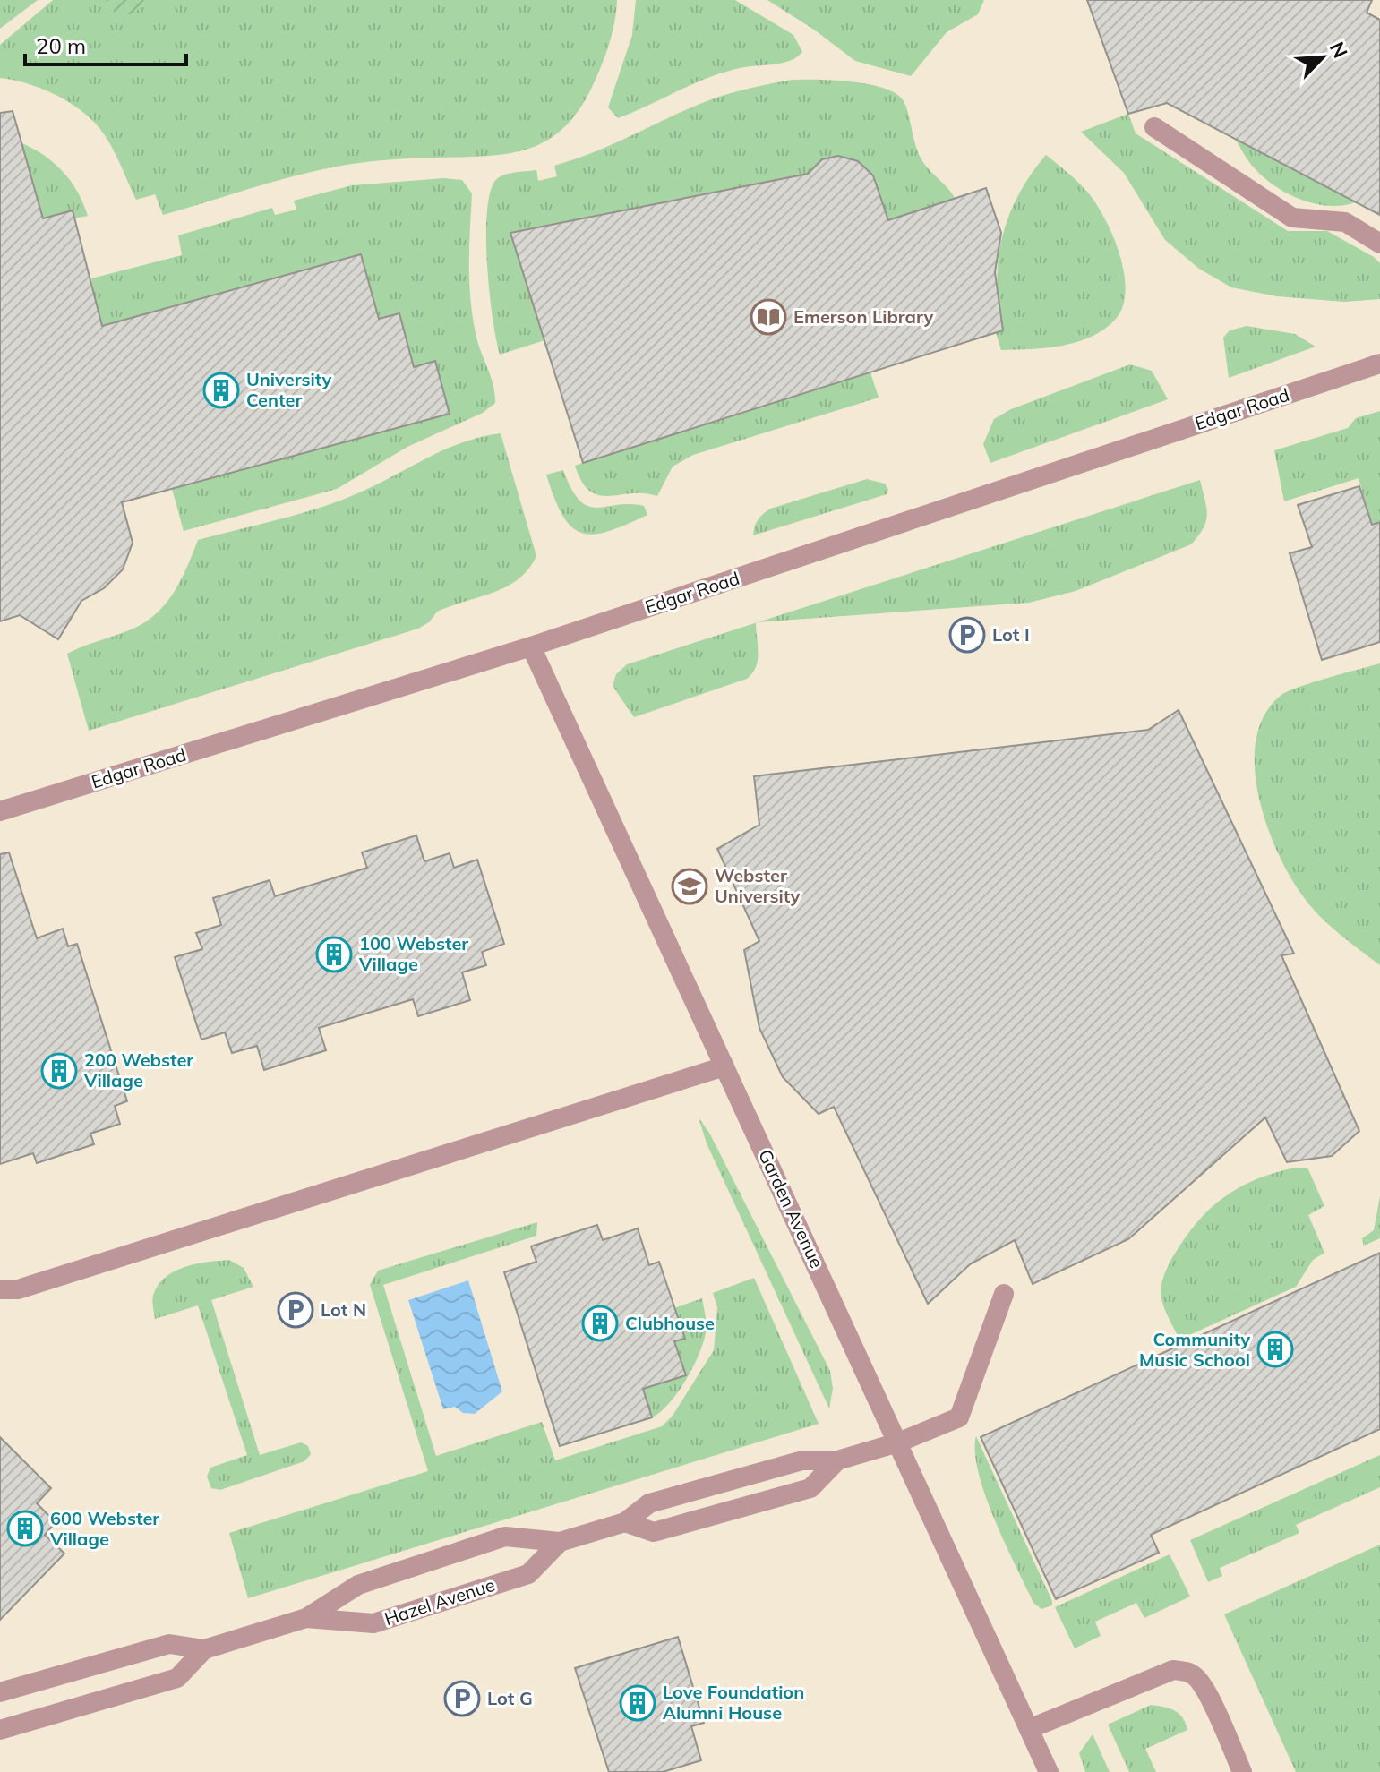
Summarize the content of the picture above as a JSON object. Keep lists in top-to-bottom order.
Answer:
{
  "streets": {
    "street": ["Edgar Road", "Garden Avenue", "Hazel Avenue"]
  },
  "crossings": [
    ["Edgar Road", "Garden Avenue"],
    ["Garden Avenue", "Hazel Avenue"]
  ],
  "places": {
    "library": ["Emerson Library"],
    "building": [
      "University Center",
      "100 Webster Village",
      "200 Webster Village",
      "Clubhouse",
      "Community Music School",
      "600 Webster Village",
      "Love Foundation Alumni House"
    ],
    "parking": ["Lot I", "Lot N", "Lot G"],
    "school or university": ["Webster University"]
  },
  "scale_bar": "20 m",
  "north": "top right"
}
